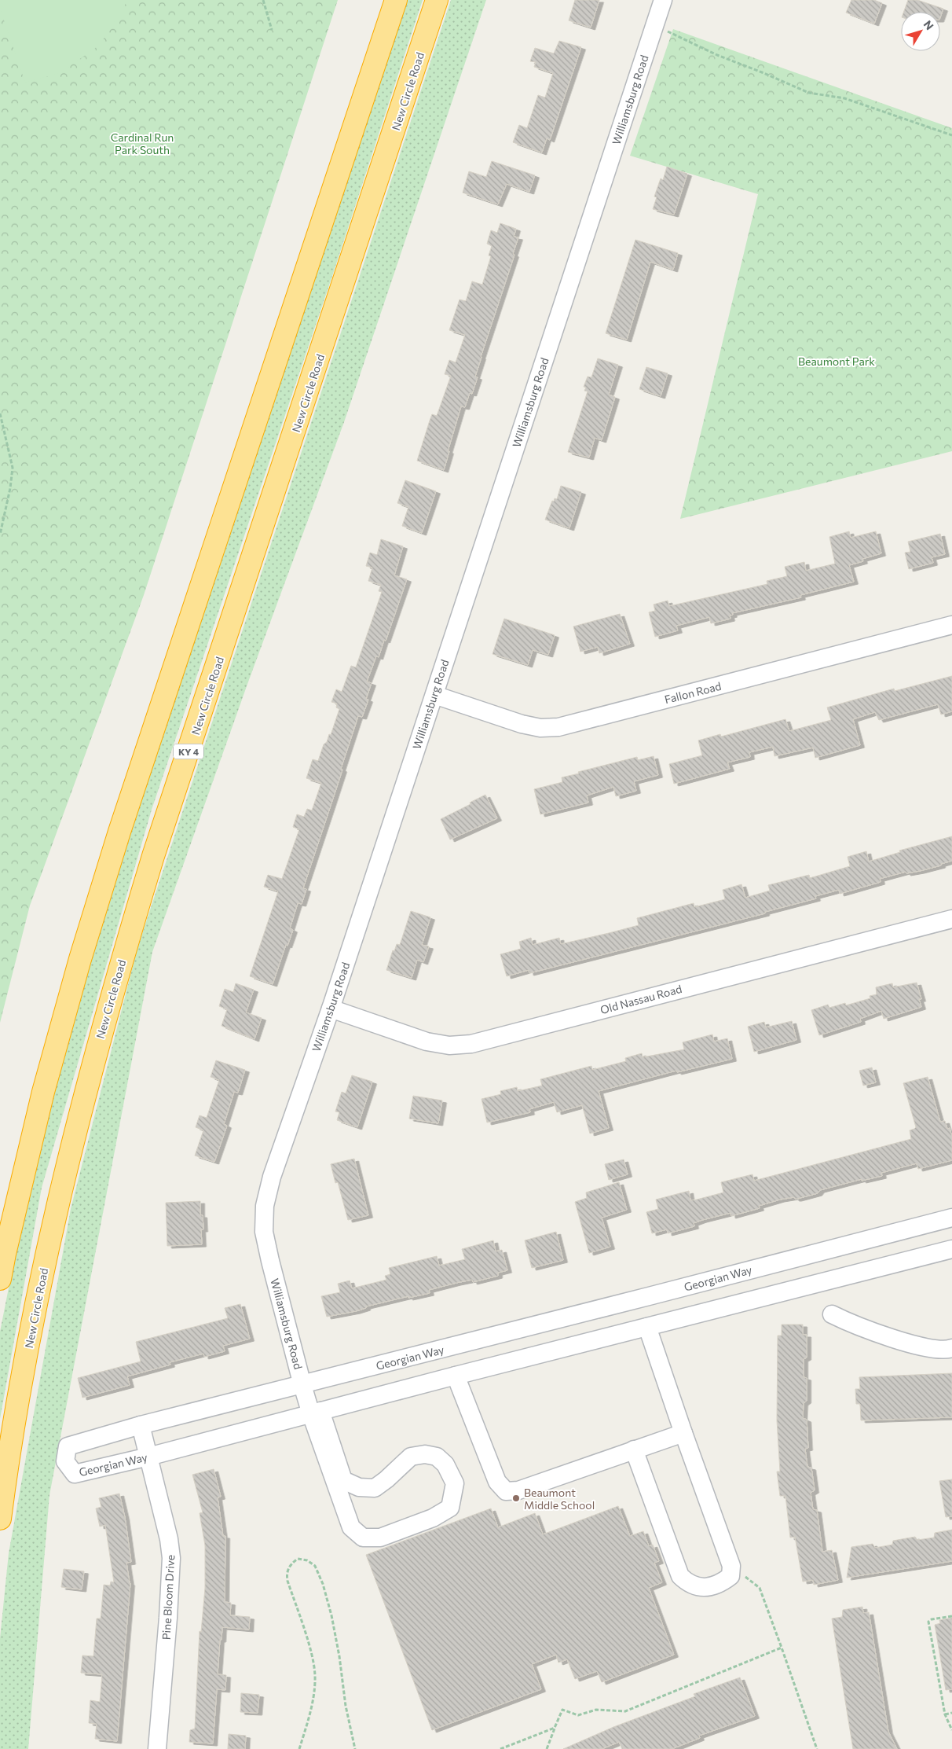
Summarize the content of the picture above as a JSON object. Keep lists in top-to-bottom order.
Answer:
{
  "streets": {
    "highway": ["New Circle Road", "KY 4"],
    "street": [
      "Williamsburg Road",
      "Fallon Road",
      "Old Nassau Road",
      "Georgian Way",
      "Pine Bloom Drive"
    ]
  },
  "crossings": [
    ["Williamsburg Road", "Fallon Road"],
    ["Williamsburg Road", "Old Nassau Road"],
    ["Williamsburg Road", "Georgian Way"],
    ["Georgian Way", "Pine Bloom Drive"]
  ],
  "parks": ["Cardinal Run Park South", "Beaumont Park"],
  "places": ["Beaumont Middle School"],
  "north": "top right"
}
